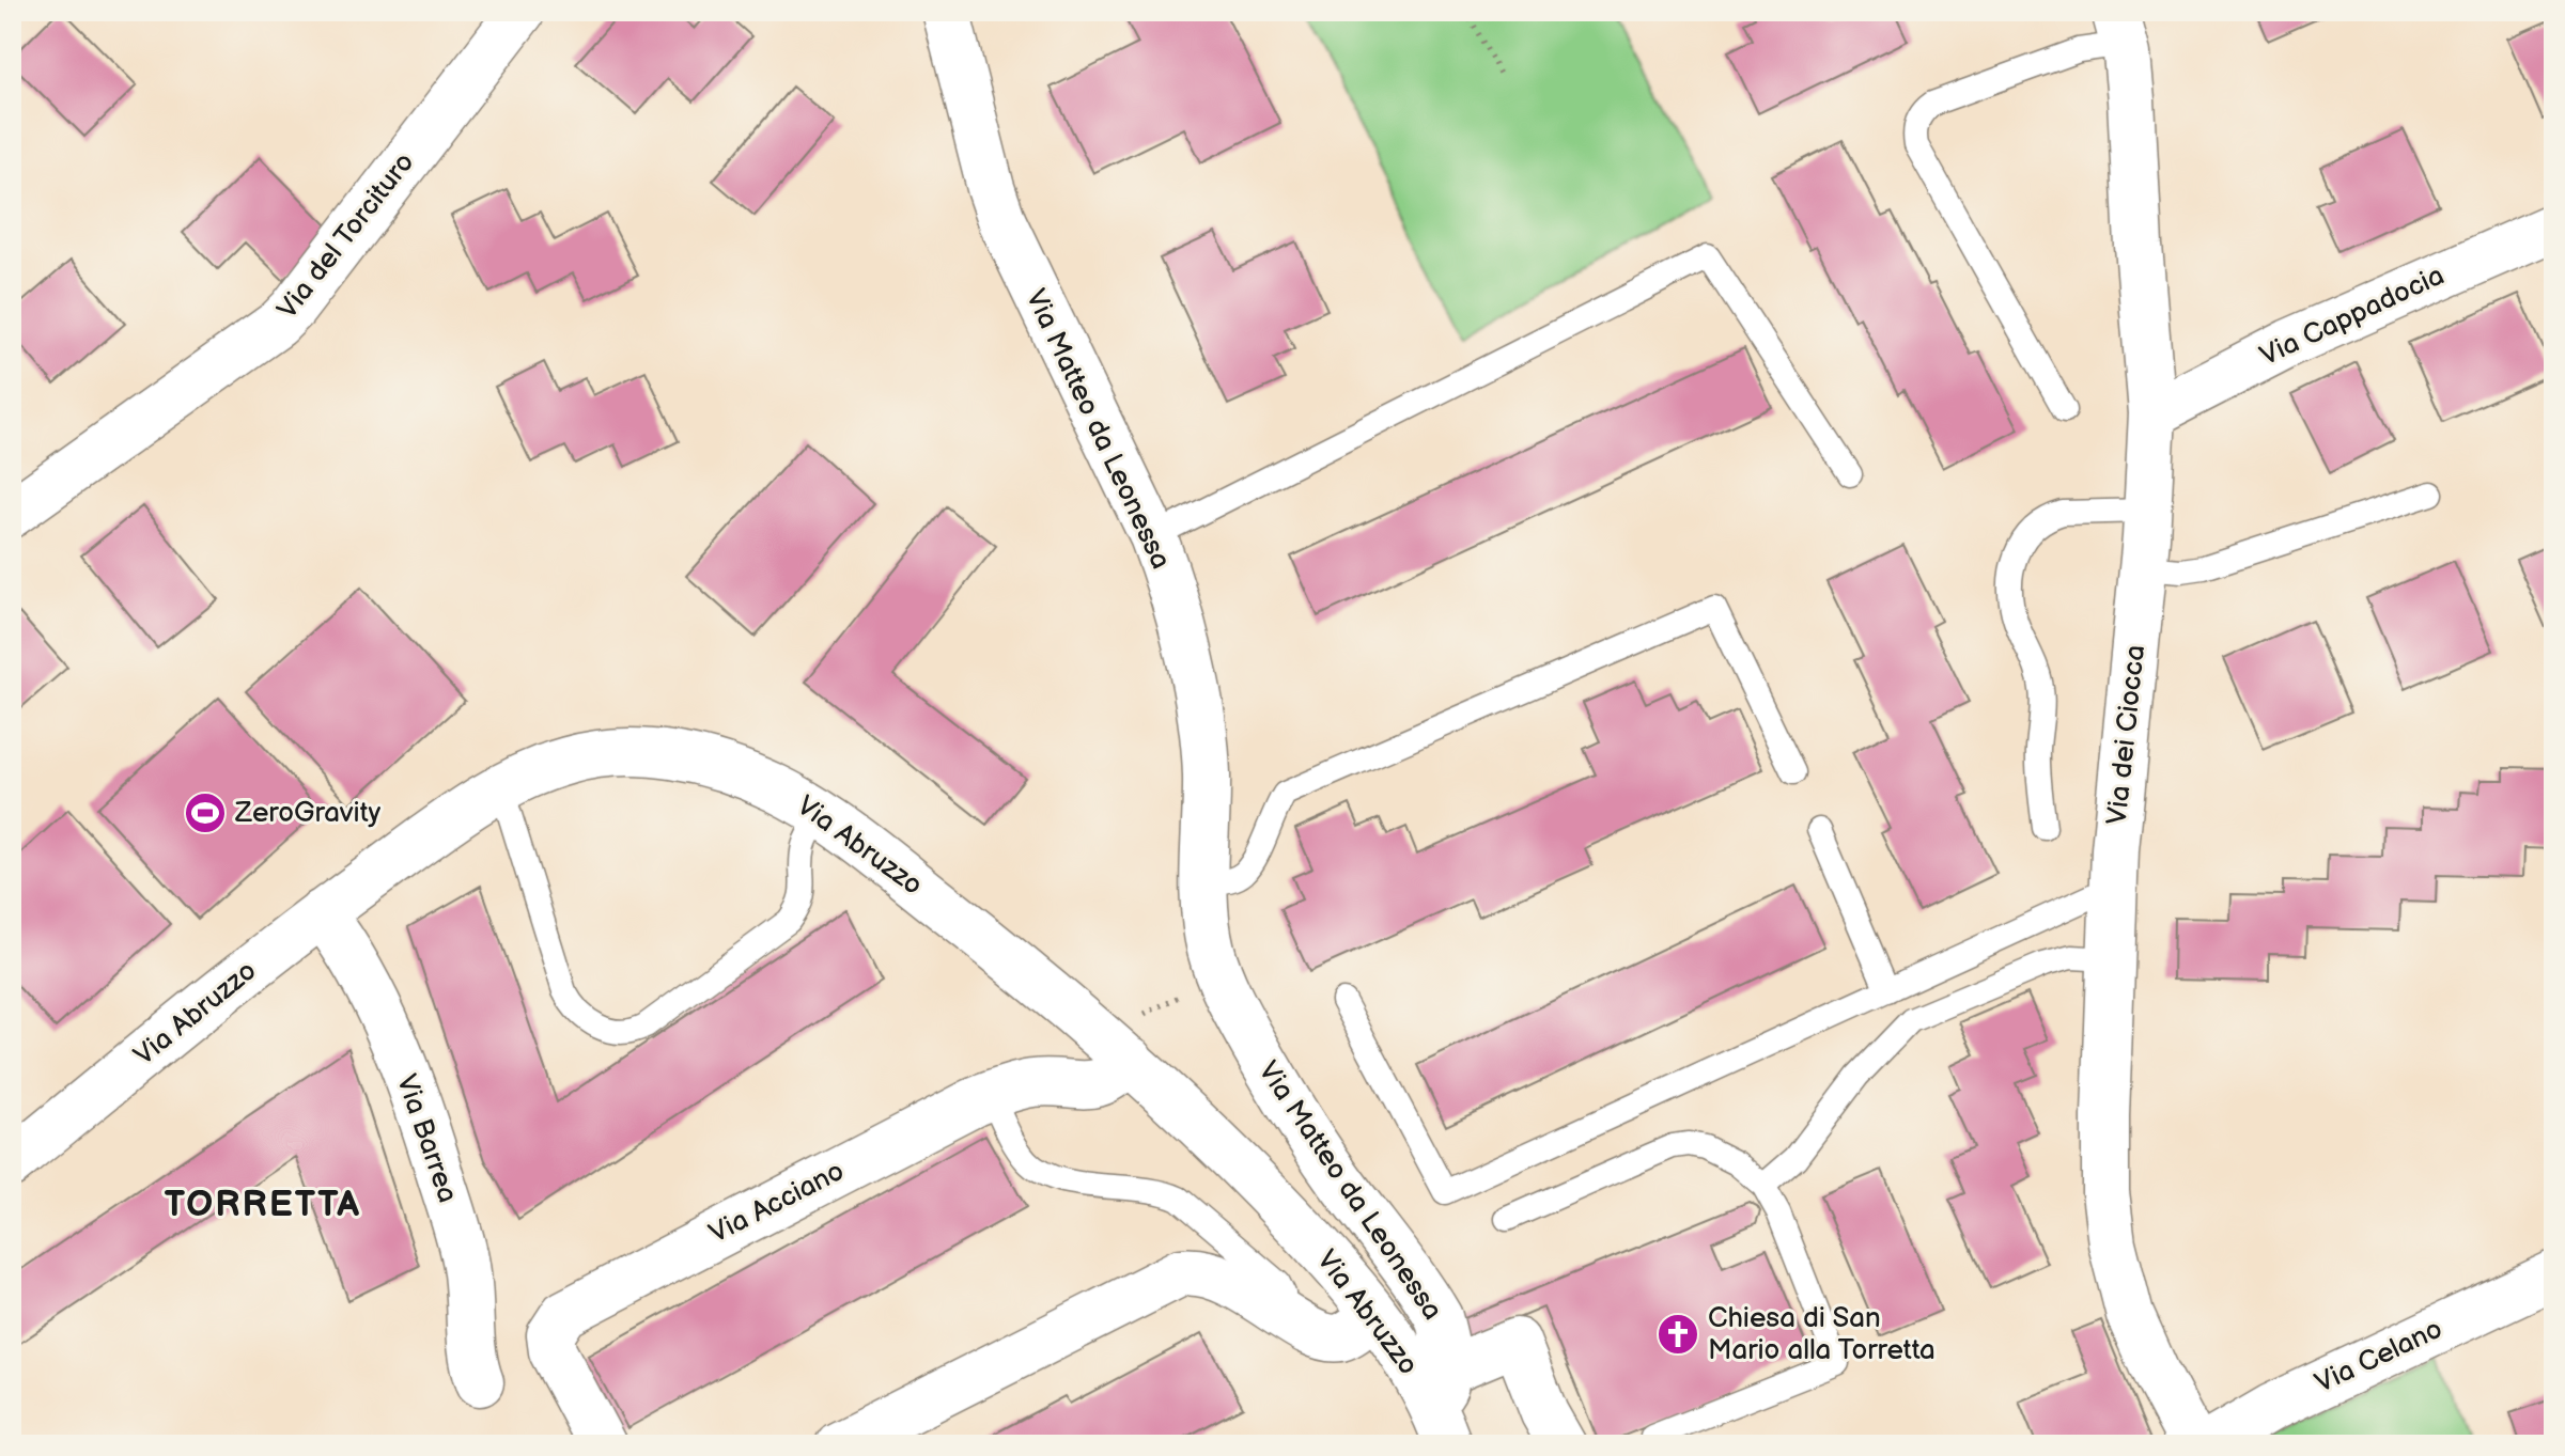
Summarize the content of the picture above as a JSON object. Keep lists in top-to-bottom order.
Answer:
{
  "streets": {
    "street": [
      "Via del Torcituro",
      "Via Cappadocia",
      "Via Matteo da Leonessa",
      "Via dei Ciocca",
      "Via Abruzzo",
      "Via Barrea",
      "Via Acciano",
      "Via Celano"
    ]
  },
  "crossings": [
    ["Via Cappadocia", "Via dei Ciocca"],
    ["Via Matteo da Leonessa", "Via Abruzzo"],
    ["Via Abruzzo", "Via Barrea"],
    ["Via Abruzzo", "Via Acciano"]
  ],
  "districts": ["TORRETTA"],
  "places": {
    "sports": ["ZeroGravity"],
    "church": ["Chiesa di San Mario alla Torretta"]
  }
}
